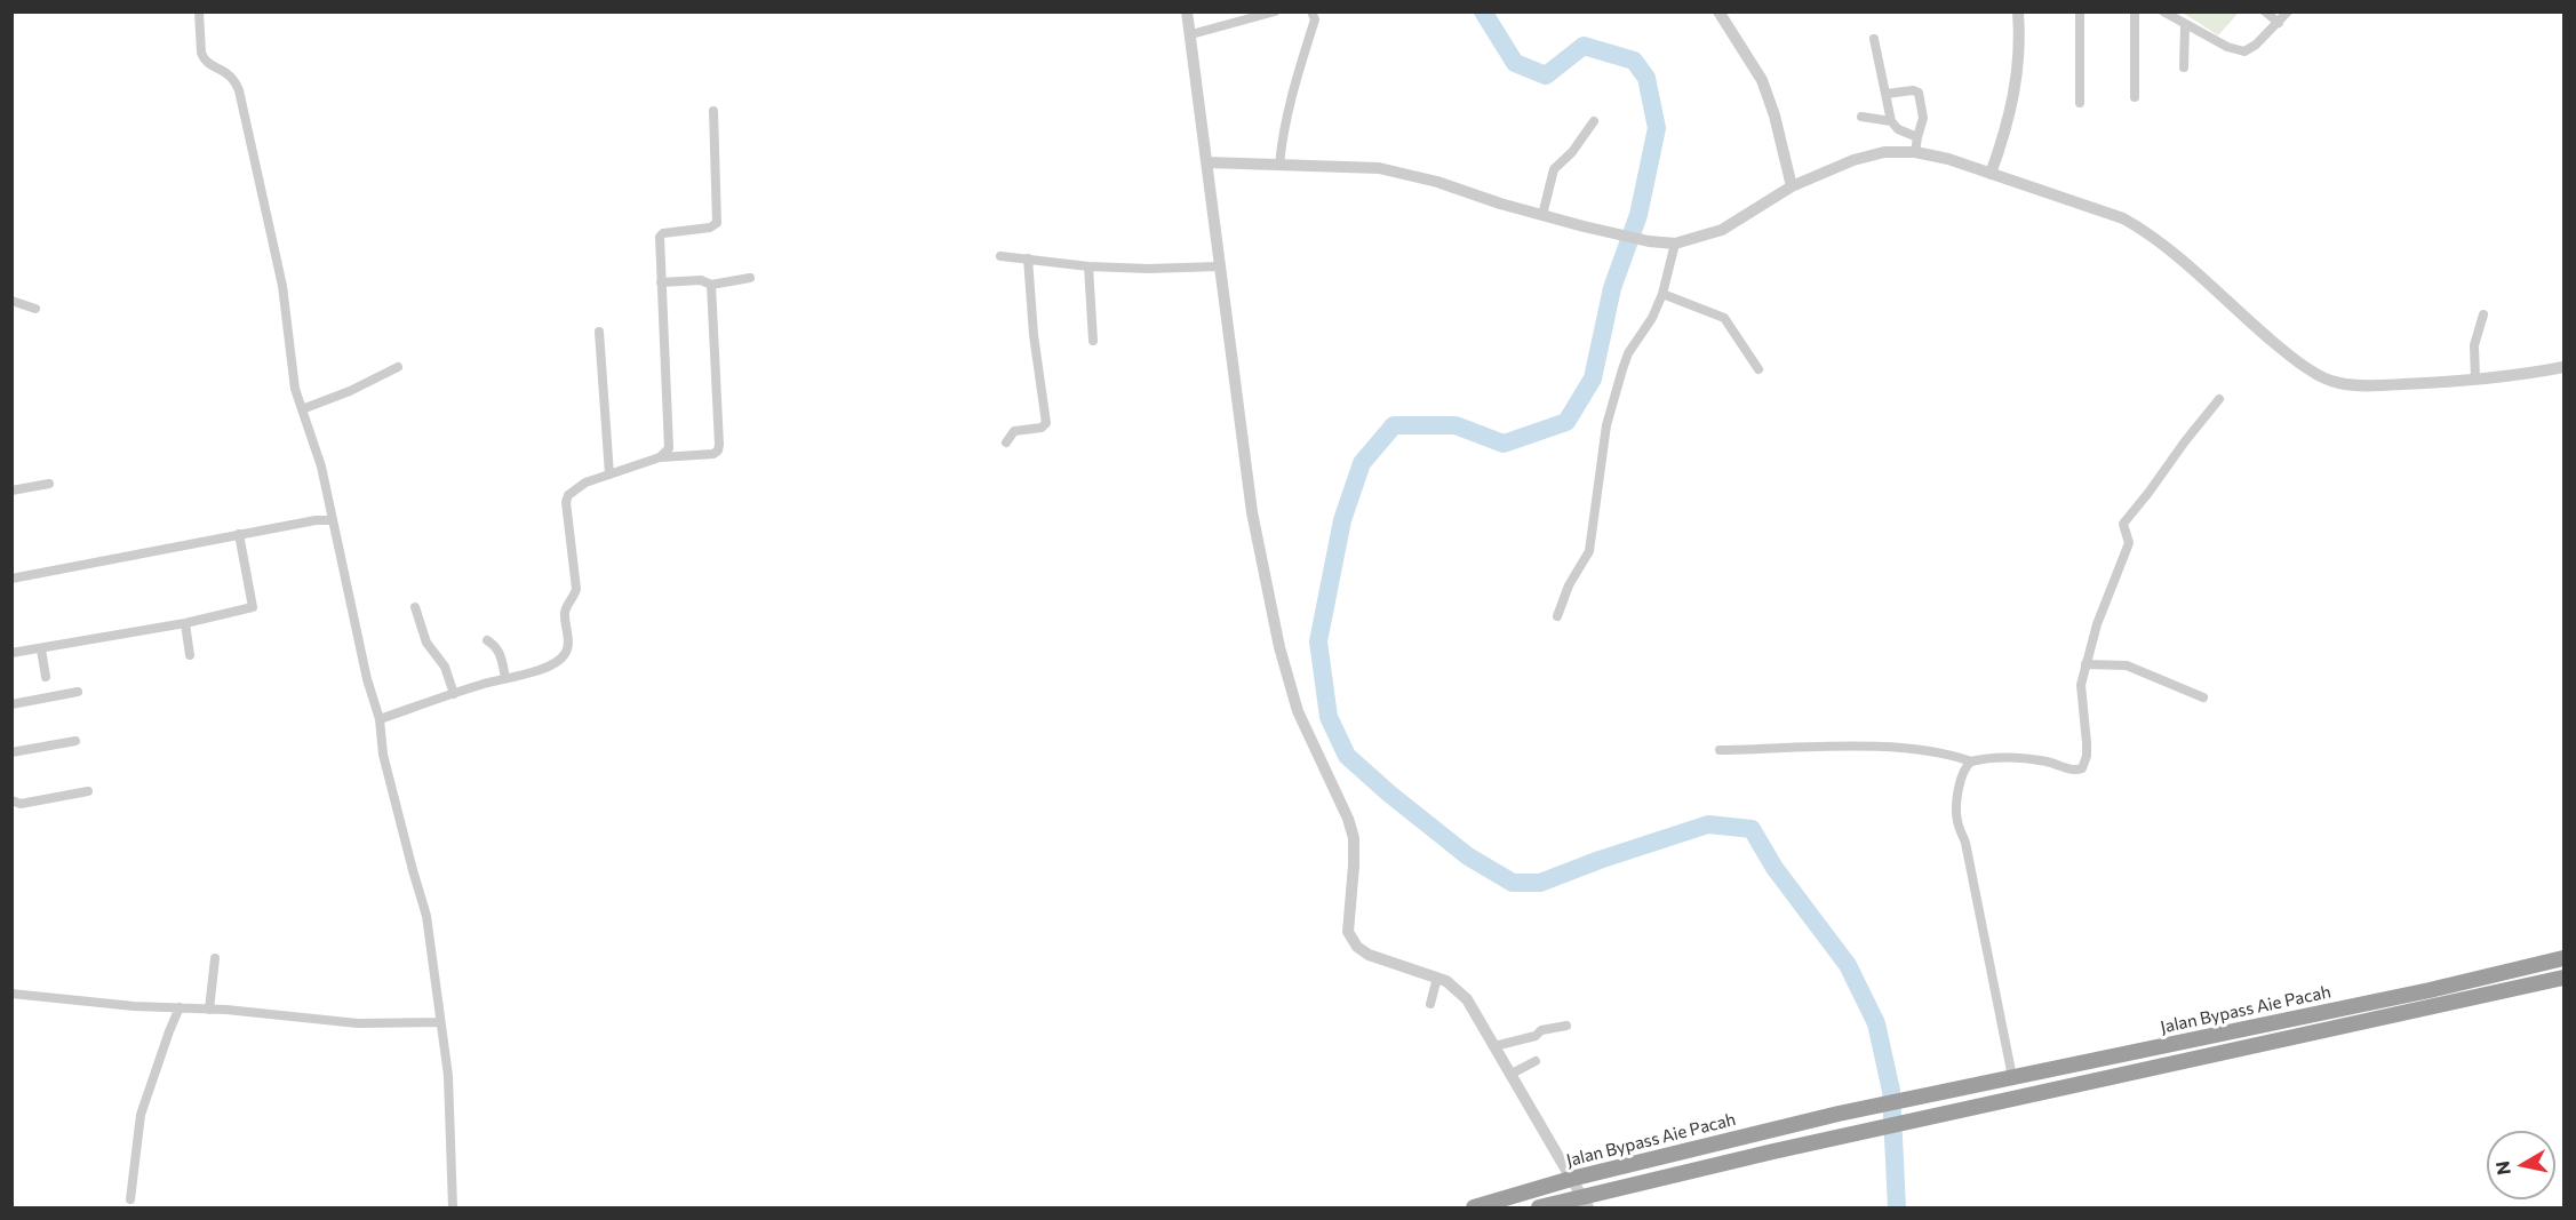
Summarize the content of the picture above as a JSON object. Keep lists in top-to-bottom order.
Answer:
{
  "streets": {
    "highway": ["Jalan Bypass Aie Pacah"]
  },
  "north": "left"
}
